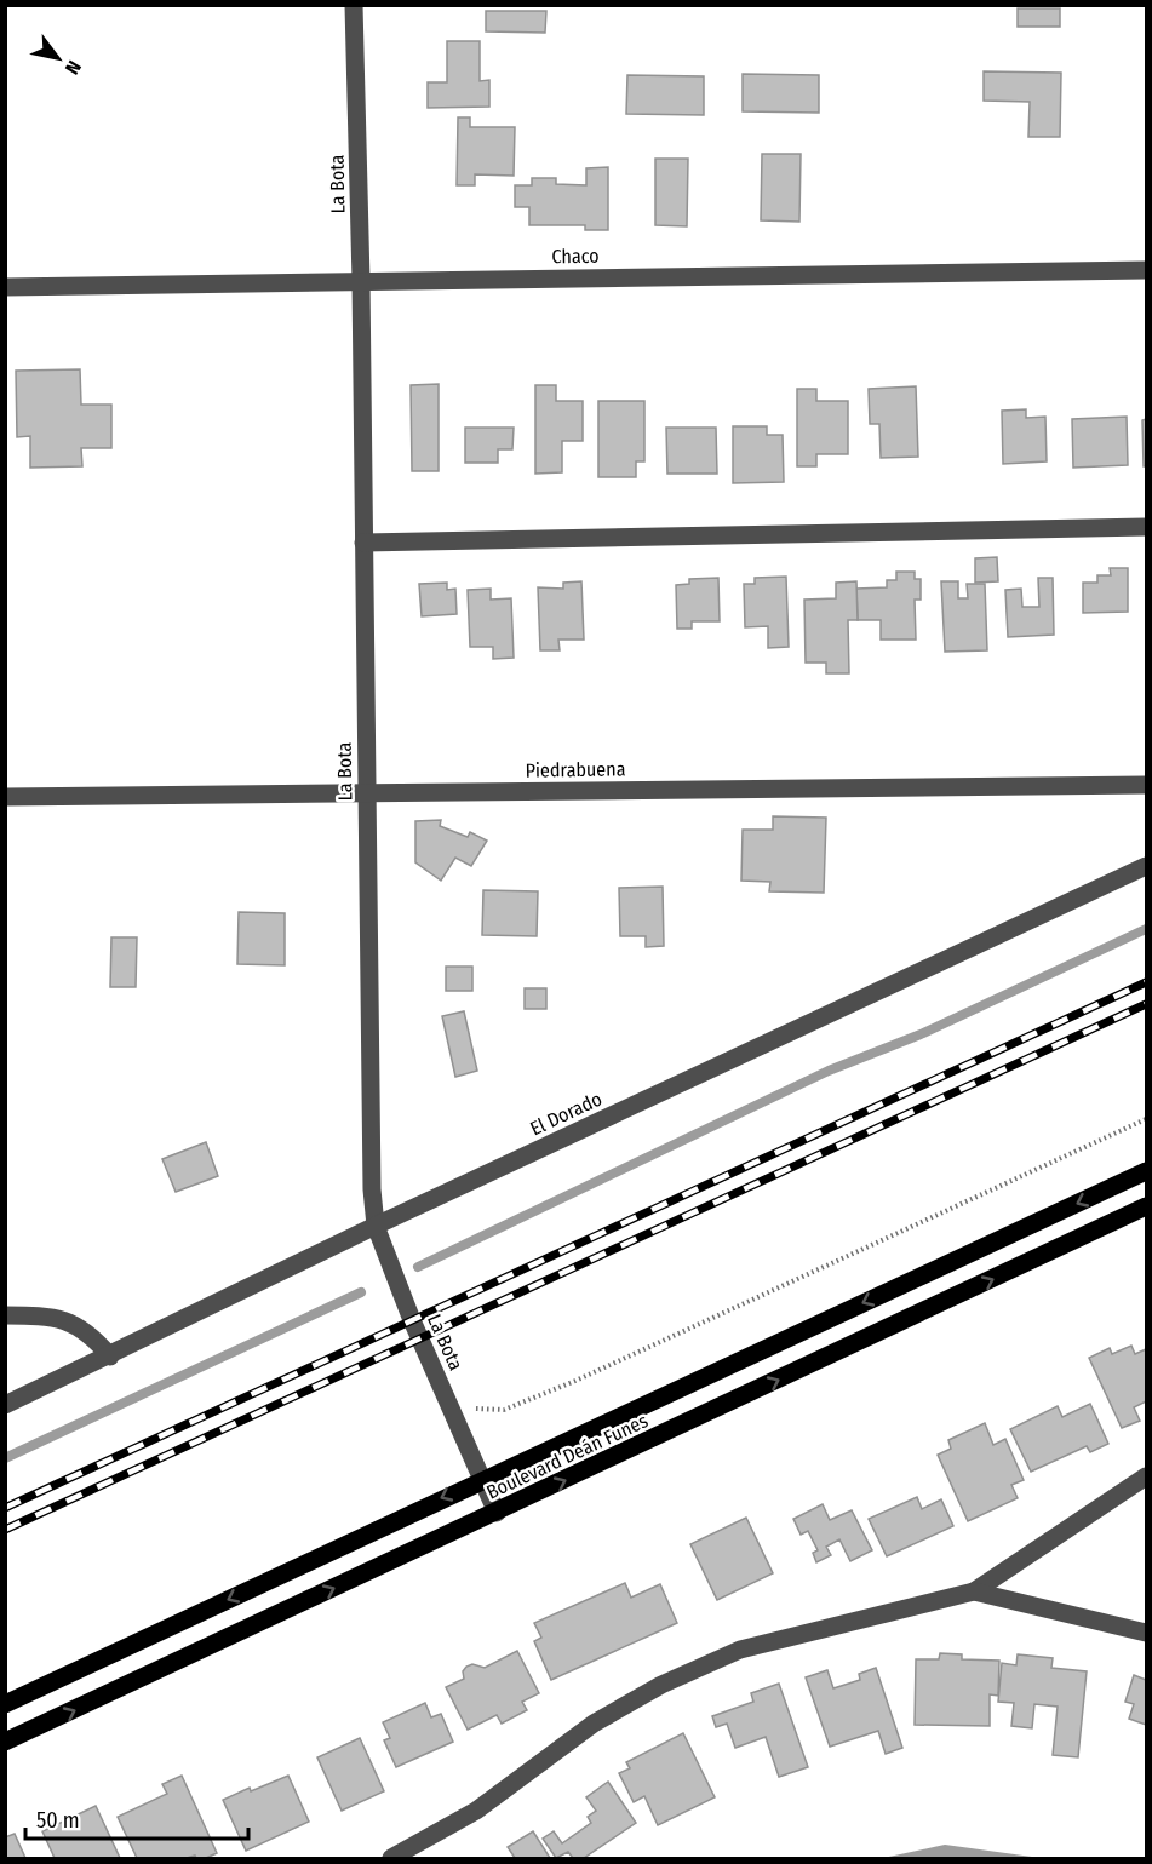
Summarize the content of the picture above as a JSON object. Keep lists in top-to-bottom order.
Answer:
{
  "streets": {
    "main road": ["Boulevard Deán Funes"],
    "street": [
      "La Bota",
      "Chaco",
      "Piedrabuena",
      "El Dorado"
    ]
  },
  "crossings": [
    ["La Bota", "Chaco"],
    ["La Bota", "Piedrabuena"],
    ["La Bota", "El Dorado"],
    ["La Bota", "Boulevard Deán Funes"]
  ],
  "scale_bar": "50 m",
  "north": "bottom right"
}
